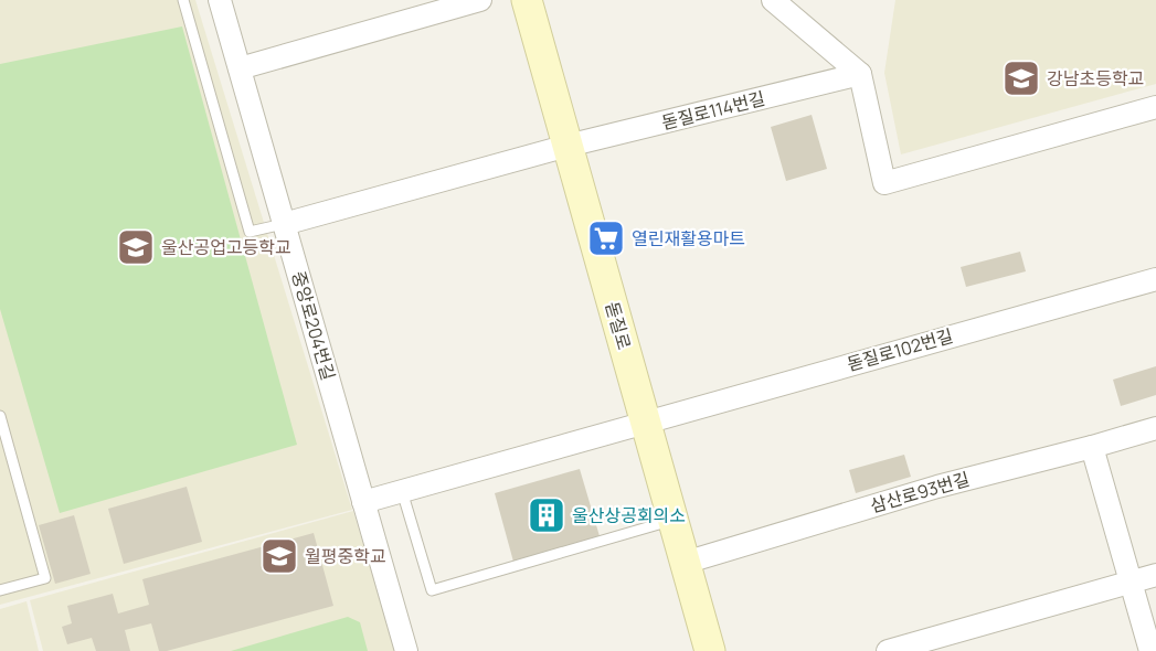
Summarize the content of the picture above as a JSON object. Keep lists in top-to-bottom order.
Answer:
{
  "streets": {
    "main road": ["돋질로"],
    "street": [
      "돋질로114번길",
      "중앙로204번길",
      "돋질로102번길",
      "삼산로93번길"
    ]
  },
  "crossings": [
    ["돋질로114번길", "중앙로204번길"],
    ["돋질로114번길", "돋질로"],
    ["중앙로204번길", "돋질로102번길"],
    ["돋질로", "돋질로102번길"],
    ["돋질로", "삼산로93번길"]
  ],
  "places": {
    "school or university": ["강남초등학교", "울산공업고등학교", "월평중학교"],
    "supermarket": ["열린재활용마트"],
    "building": ["울산상공회의소"]
  }
}
